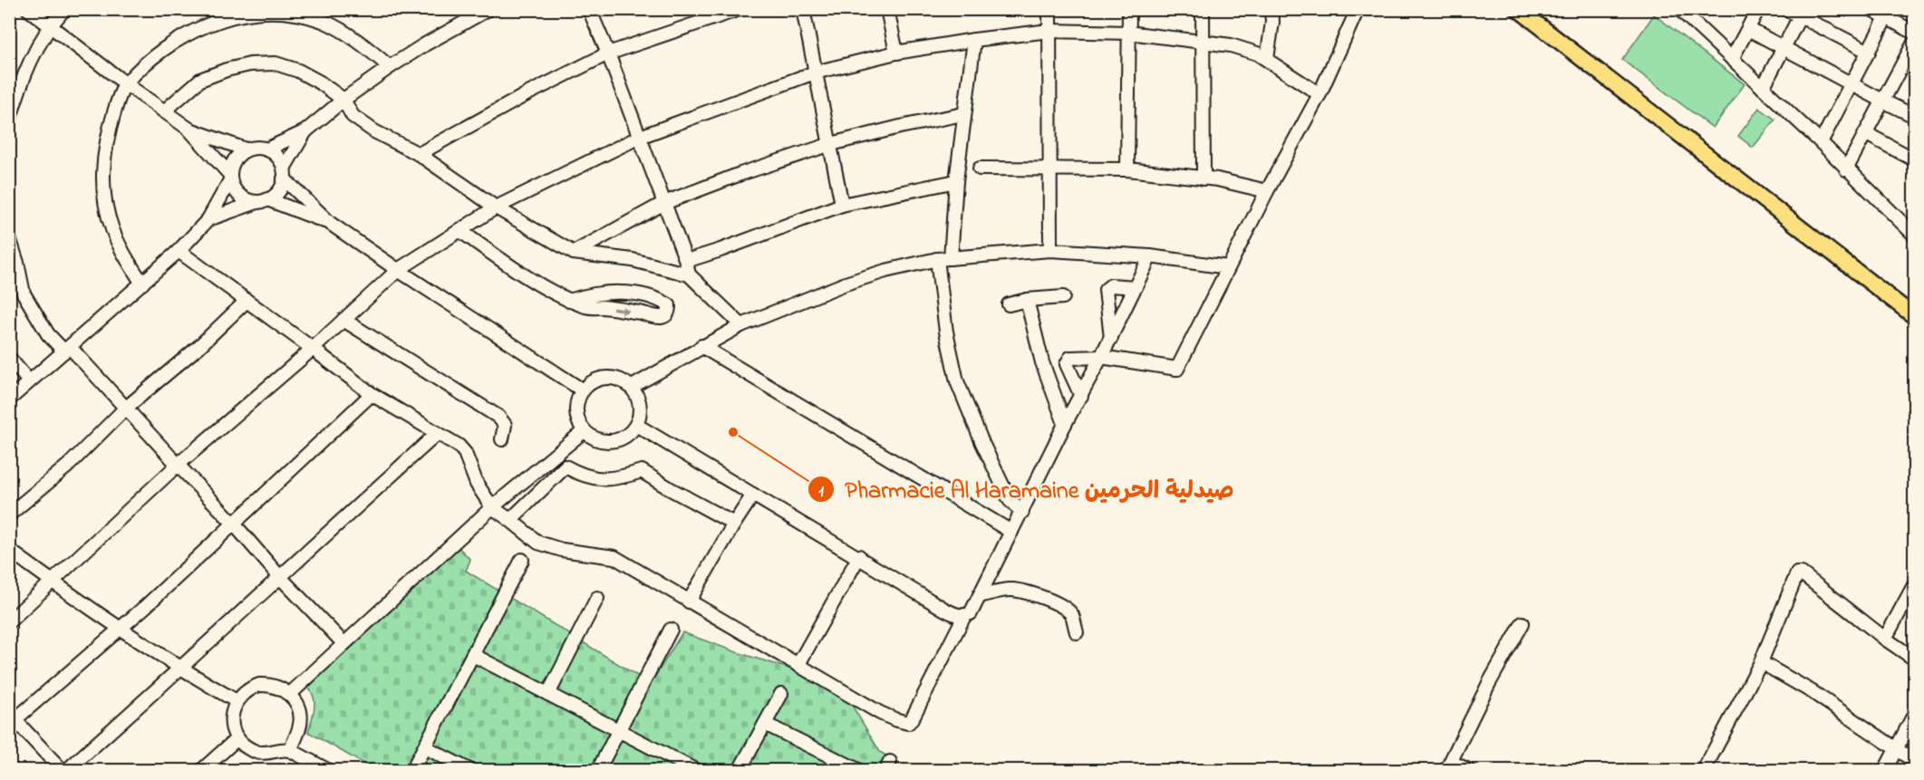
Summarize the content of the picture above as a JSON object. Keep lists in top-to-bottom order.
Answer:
{
  "places": ["Pharmacie Al Haramaine صيدلية الحرمين"]
}
